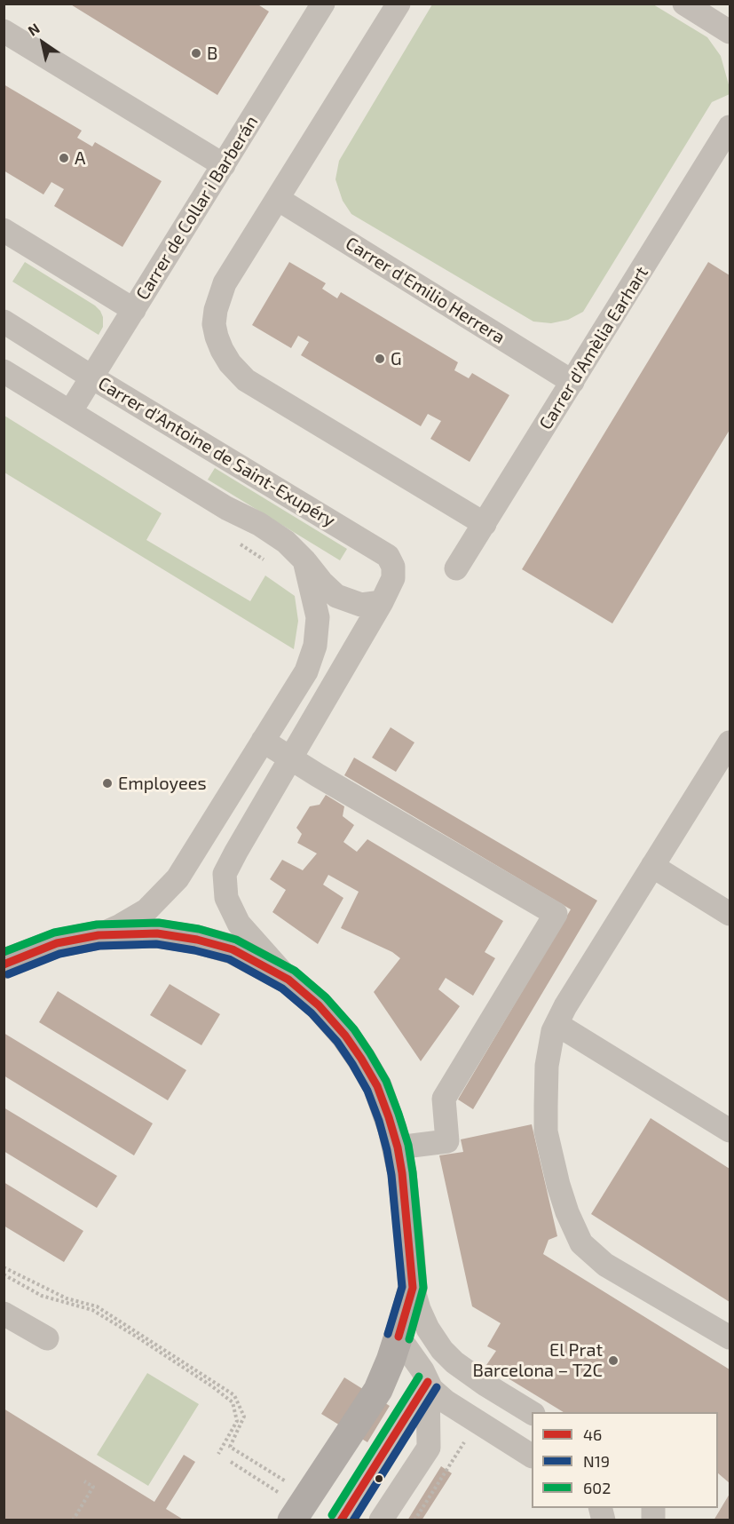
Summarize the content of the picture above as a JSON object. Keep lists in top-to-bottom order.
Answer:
{
  "streets": {
    "street": [
      "Carrer de Collar i Barberán",
      "Carrer d'Emilio Herrera",
      "Carrer d'Amèlia Earhart",
      "Carrer d'Antoine de Saint-Exupéry"
    ]
  },
  "crossings": [
    ["Carrer de Collar i Barberán", "Carrer d'Antoine de Saint-Exupéry"],
    ["Carrer d'Emilio Herrera", "Carrer d'Amèlia Earhart"]
  ],
  "places": [
    "B",
    "A",
    "G",
    "Employees",
    "El Prat Barcelona – T2C"
  ],
  "lines": ["transit line 602", "transit line 46", "transit line N19"],
  "legend": ["46", "N19", "602"],
  "north": "top left"
}
